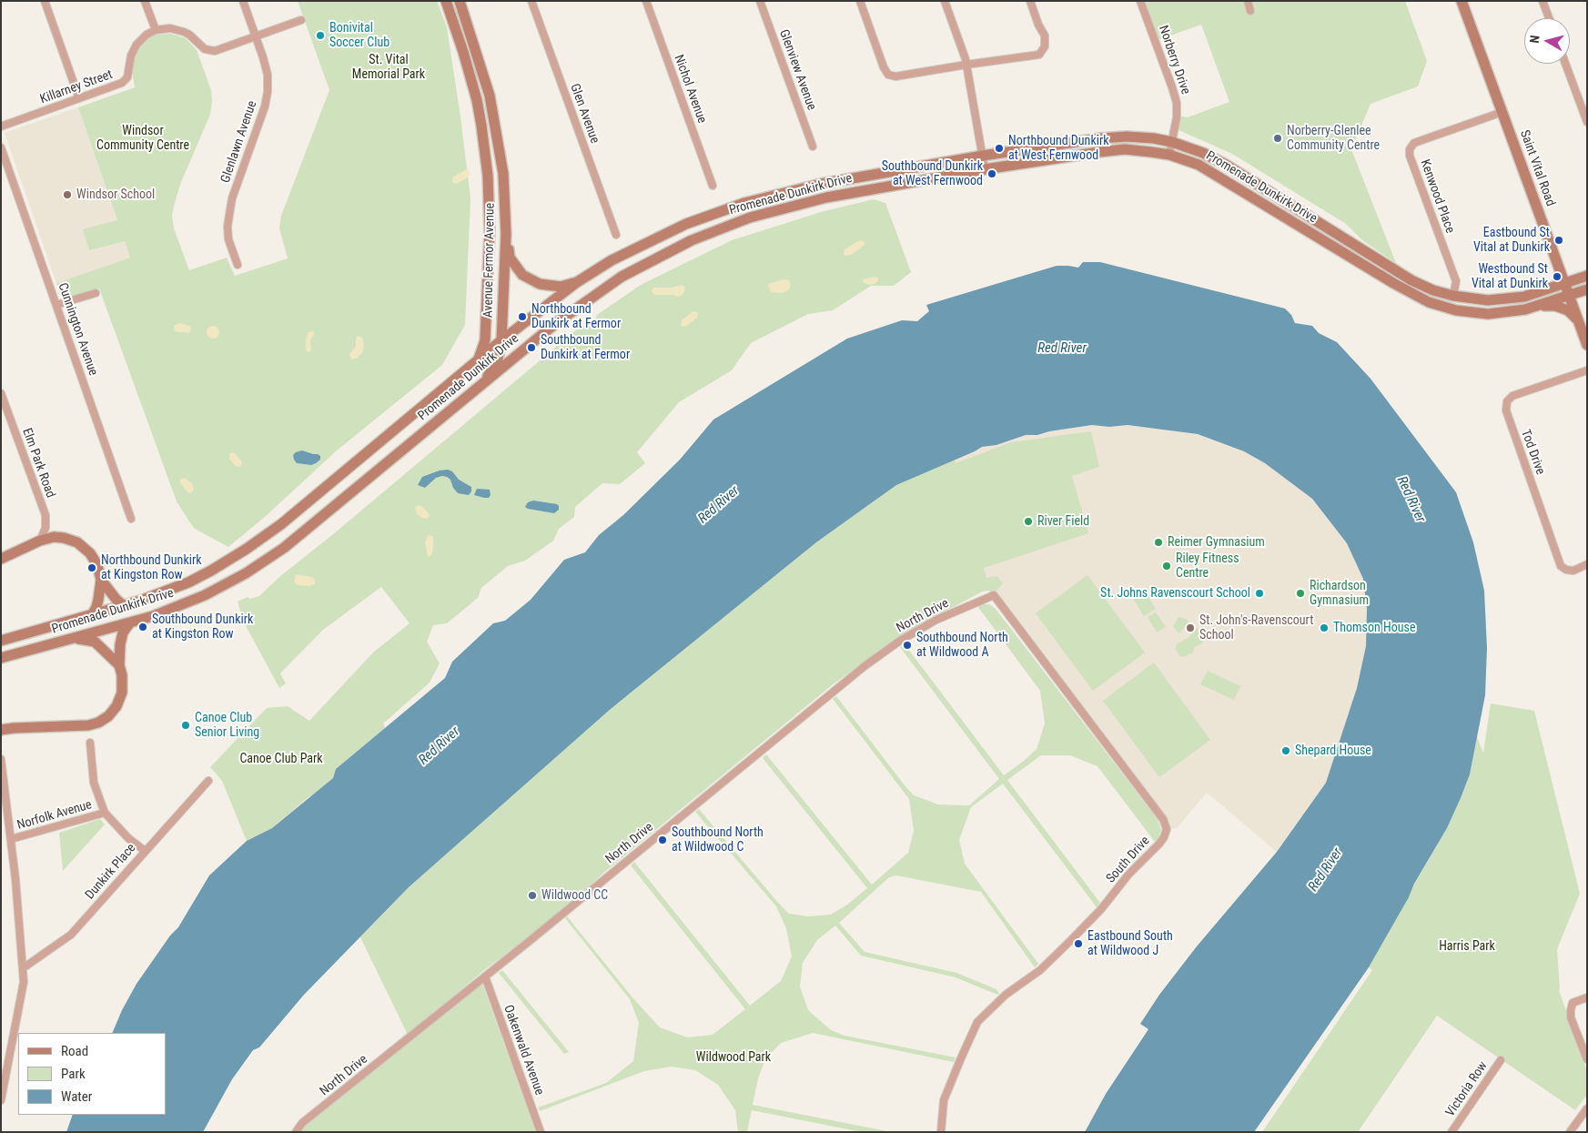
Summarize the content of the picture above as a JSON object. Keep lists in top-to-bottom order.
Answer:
{
  "streets": {
    "main road": ["Saint Vital Road", "Promenade Dunkirk Drive", "Avenue Fermor Avenue"],
    "street": [
      "Norberry Drive",
      "Glenview Avenue",
      "Killarney Street",
      "Nichol Avenue",
      "Glen Avenue",
      "Glenlawn Avenue",
      "Kenwood Place",
      "Cunnington Avenue",
      "Tod Drive",
      "Elm Park Road",
      "North Drive",
      "Norfolk Avenue",
      "South Drive",
      "Dunkirk Place",
      "Oakenwald Avenue",
      "Victoria Row"
    ]
  },
  "crossings": [
    ["Norberry Drive", "Promenade Dunkirk Drive"],
    ["Saint Vital Road", "Promenade Dunkirk Drive"],
    ["Saint Vital Road", "Kenwood Place"],
    ["Promenade Dunkirk Drive", "Kenwood Place"],
    ["Promenade Dunkirk Drive", "Avenue Fermor Avenue"],
    ["North Drive", "South Drive"],
    ["North Drive", "Oakenwald Avenue"]
  ],
  "water": ["Red River"],
  "parks": [
    "St. Vital Memorial Park",
    "Windsor Community Centre",
    "Canoe Club Park",
    "Harris Park",
    "Wildwood Park"
  ],
  "places": [
    "Bonivital Soccer Club",
    "Norberry-Glenlee Community Centre",
    "Northbound Dunkirk at West Fernwood",
    "Southbound Dunkirk at West Fernwood",
    "Windsor School",
    "Eastbound St Vital at Dunkirk",
    "Westbound St Vital at Dunkirk",
    "Northbound Dunkirk at Fermor",
    "Southbound Dunkirk at Fermor",
    "River Field",
    "Reimer Gymnasium",
    "Riley Fitness Centre",
    "Northbound Dunkirk at Kingston Row",
    "St. Johns Ravenscourt School",
    "Richardson Gymnasium",
    "Southbound Dunkirk at Kingston Row",
    "St. John's-Ravenscourt School",
    "Thomson House",
    "Southbound North at Wildwood A",
    "Canoe Club Senior Living",
    "Shepard House",
    "Southbound North at Wildwood C",
    "Wildwood CC",
    "Eastbound South at Wildwood J"
  ],
  "legend": ["Road", "Park", "Water"],
  "north": "left"
}
